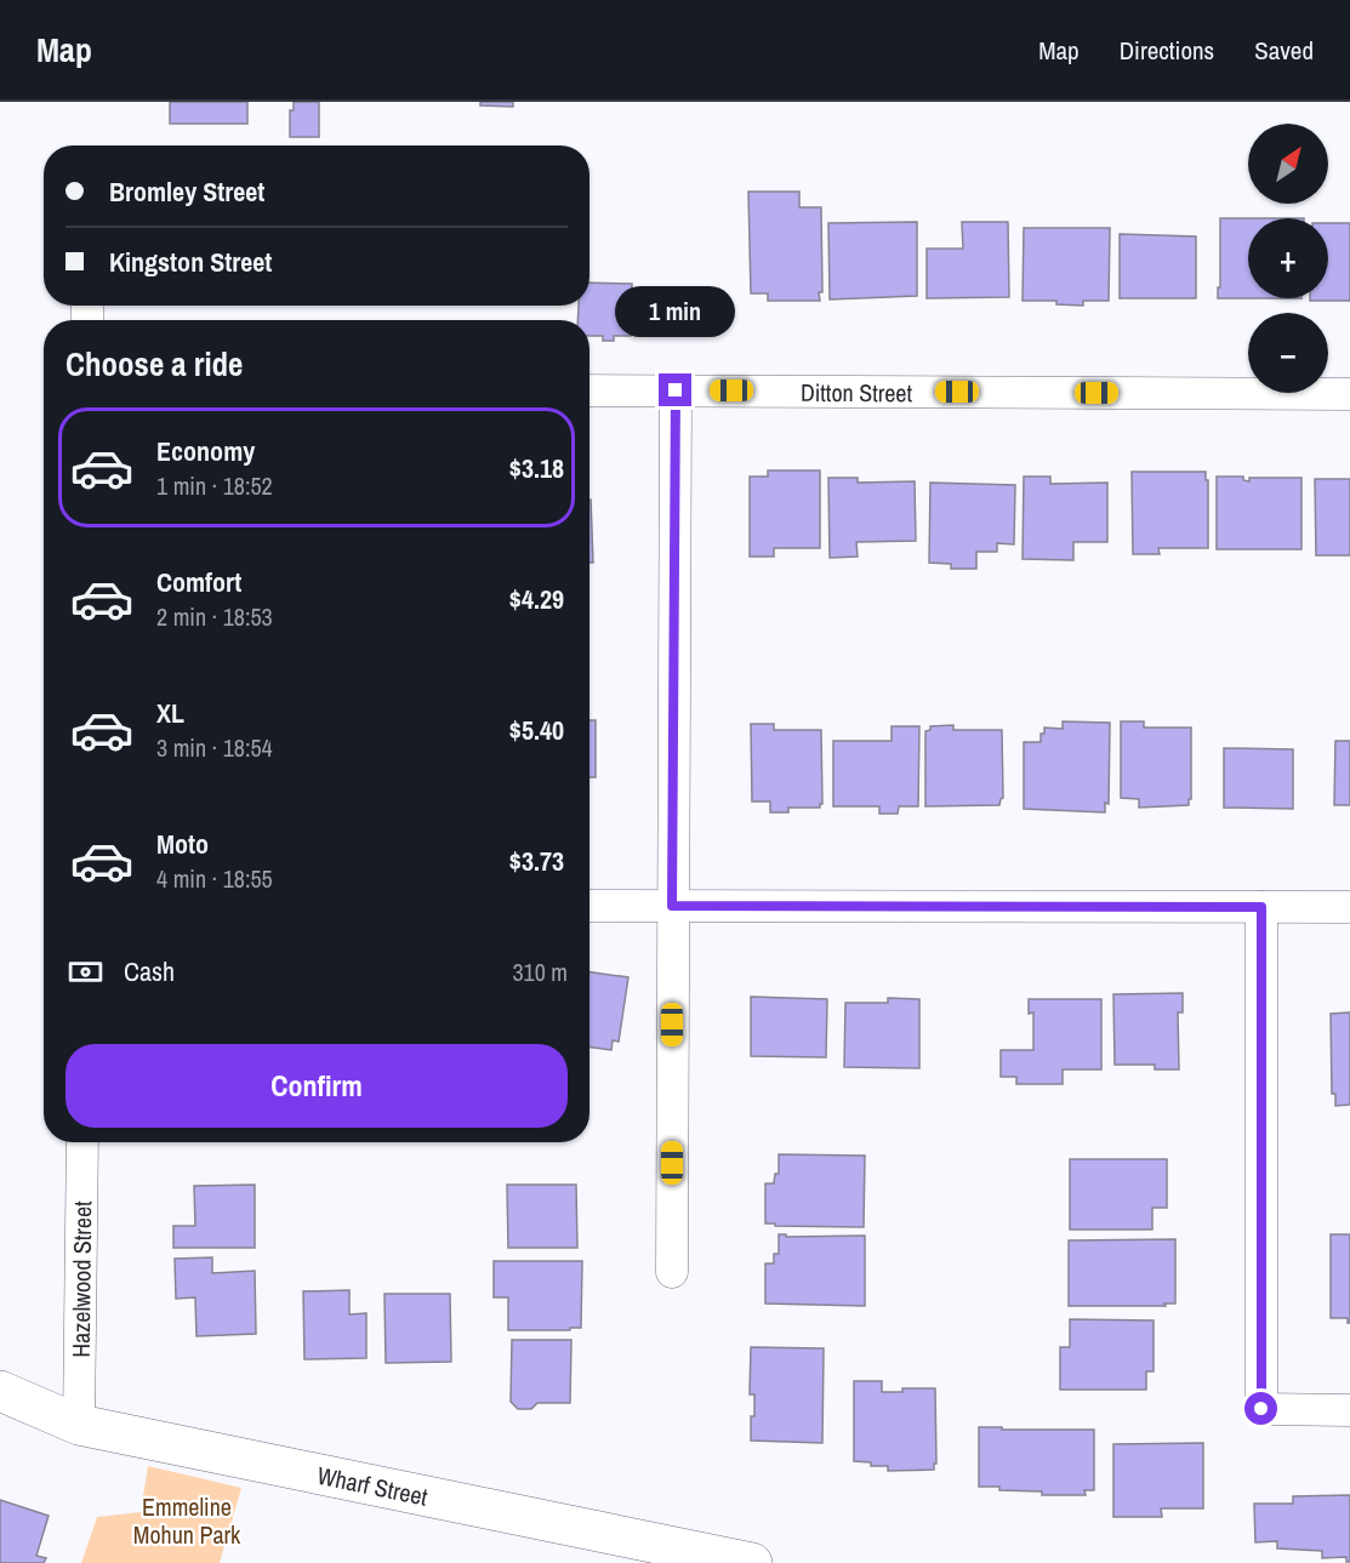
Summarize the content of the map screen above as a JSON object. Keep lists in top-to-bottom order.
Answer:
{
  "streets": {
    "street": ["Ditton Street", "Hazelwood Street", "Wharf Street"]
  },
  "crossings": [
    ["Hazelwood Street", "Wharf Street"]
  ],
  "parks": ["Emmeline Mohun Park"],
  "north": "top right",
  "page": {
    "header": "Map",
    "nav": ["Map", "Directions", "Saved"],
    "map_buttons": ["+", "−"],
    "banner": ["Bromley Street", "Kingston Street"],
    "bubble": "1 min",
    "heading": "Choose a ride",
    "list": [
      {
        "name": "Economy",
        "note": "1 min · 18:52",
        "value": "$3.18"
      },
      {
        "name": "Comfort",
        "note": "2 min · 18:53",
        "value": "$4.29"
      },
      {
        "name": "XL",
        "note": "3 min · 18:54",
        "value": "$5.40"
      },
      {
        "name": "Moto",
        "note": "4 min · 18:55",
        "value": "$3.73"
      }
    ],
    "pay": ["Cash", "310 m"],
    "buttons": "Confirm"
  }
}
